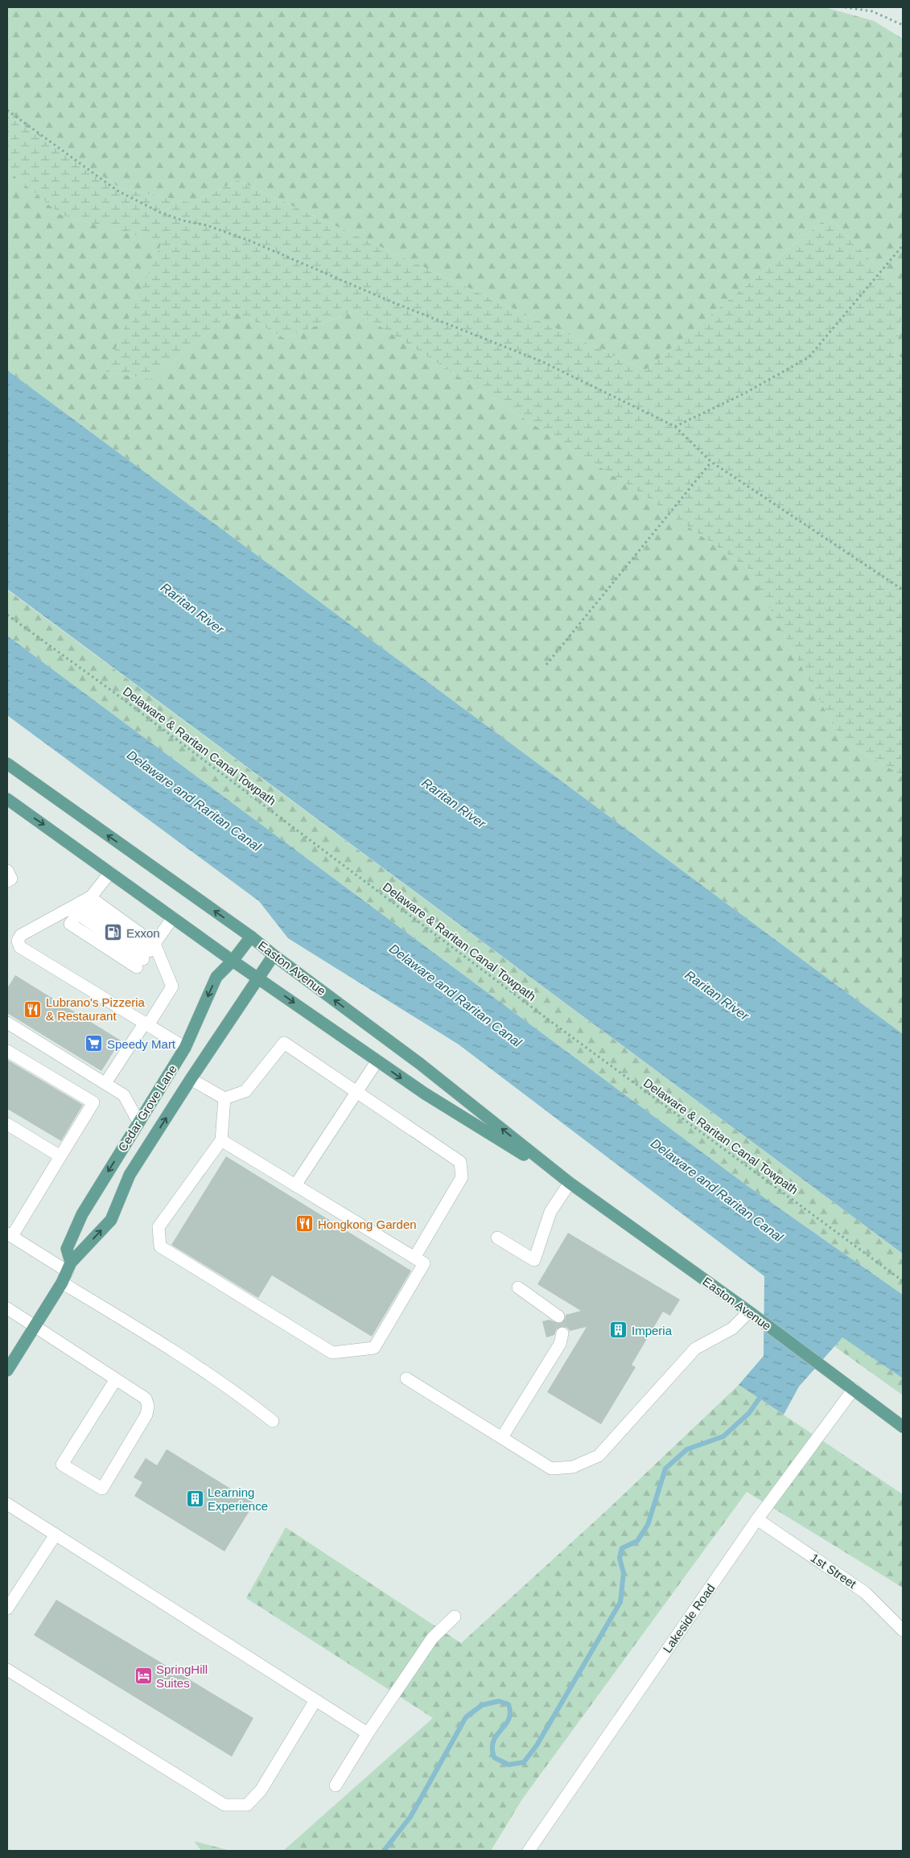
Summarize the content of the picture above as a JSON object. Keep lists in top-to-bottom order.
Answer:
{
  "streets": {
    "main road": ["Easton Avenue", "Cedar Grove Lane"],
    "street": ["1st Street", "Lakeside Road"],
    "path": ["Delaware & Raritan Canal Towpath"]
  },
  "crossings": [
    ["Easton Avenue", "Cedar Grove Lane"],
    ["Easton Avenue", "Lakeside Road"],
    ["1st Street", "Lakeside Road"]
  ],
  "water": ["Raritan River", "Delaware and Raritan Canal"],
  "places": {
    "fuel station": ["Exxon"],
    "restaurant": ["Lubrano's Pizzeria & Restaurant", "Hongkong Garden"],
    "supermarket": ["Speedy Mart"],
    "building": ["Imperia", "Learning Experience"],
    "hotel": ["SpringHill Suites"]
  }
}
